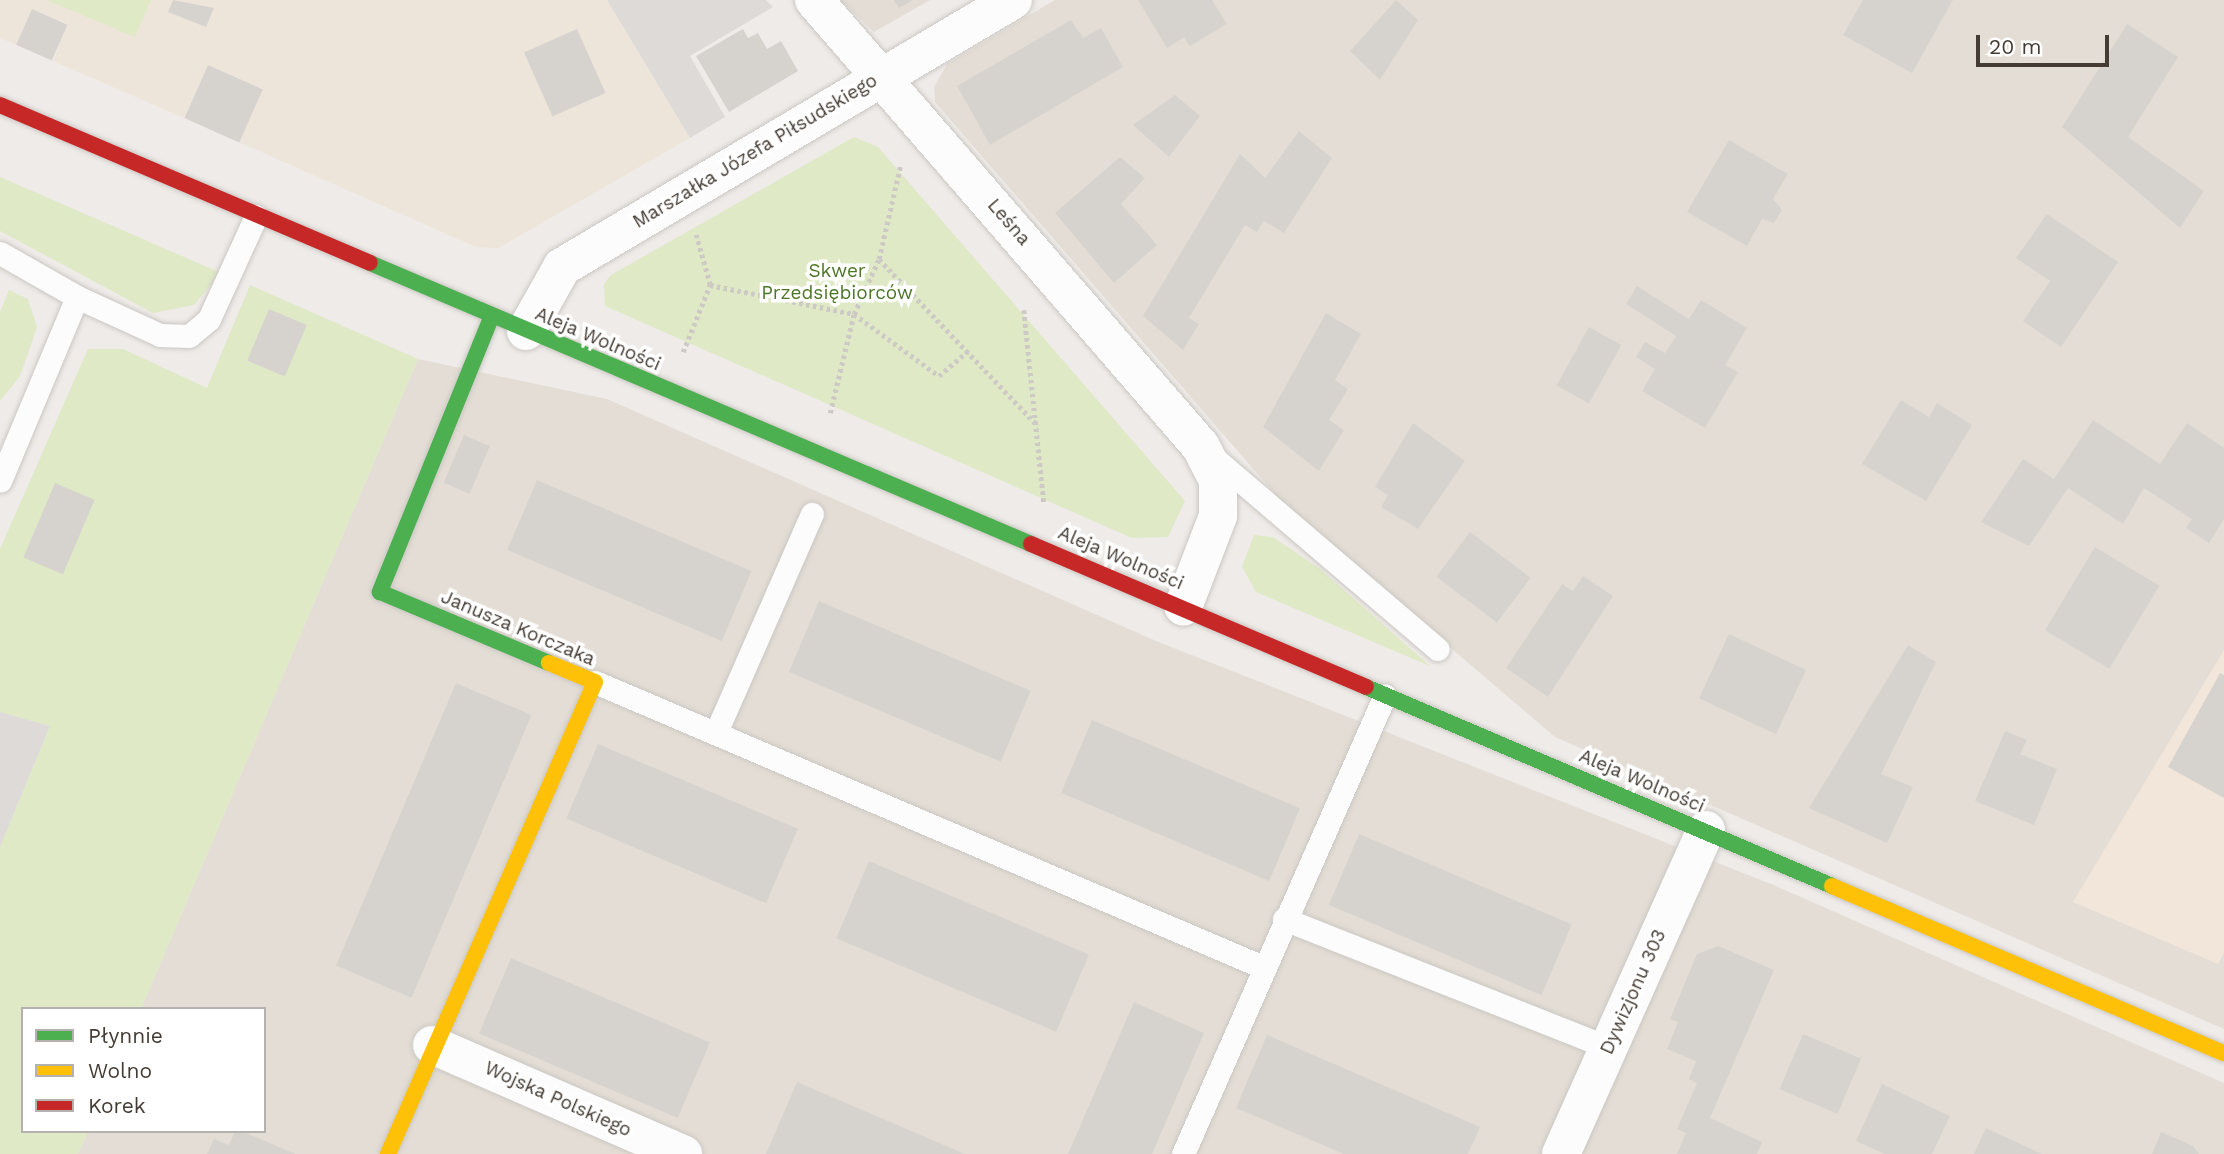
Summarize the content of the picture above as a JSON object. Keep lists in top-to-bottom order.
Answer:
{
  "streets": {
    "street": [
      "Marszałka Józefa Piłsudskiego",
      "Leśna",
      "Aleja Wolności",
      "Janusza Korczaka",
      "Dywizjonu 303",
      "Wojska Polskiego"
    ]
  },
  "crossings": [
    ["Marszałka Józefa Piłsudskiego", "Leśna"],
    ["Marszałka Józefa Piłsudskiego", "Aleja Wolności"],
    ["Marszałka Józefa Piłsudskiego", "Janusza Korczaka"],
    ["Leśna", "Aleja Wolności"],
    ["Aleja Wolności", "Janusza Korczaka"],
    ["Aleja Wolności", "Dywizjonu 303"],
    ["Janusza Korczaka", "Wojska Polskiego"]
  ],
  "parks": ["Skwer Przedsiębiorców"],
  "legend": ["Płynnie", "Wolno", "Korek"],
  "scale_bar": "20 m"
}
